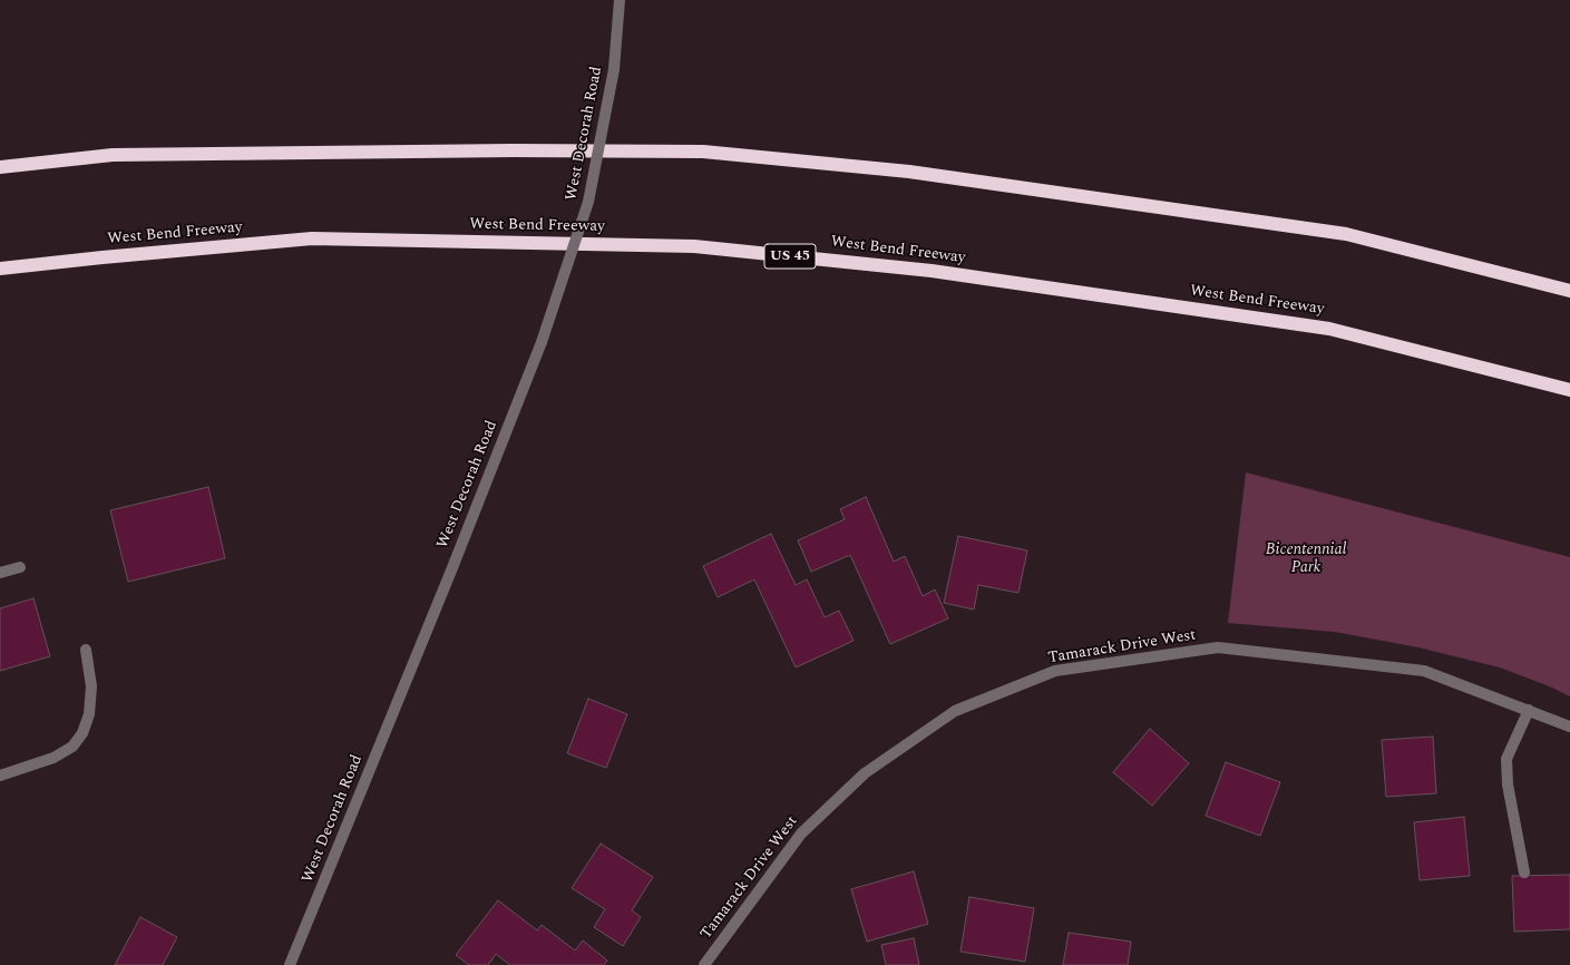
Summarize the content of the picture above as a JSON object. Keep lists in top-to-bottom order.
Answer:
{
  "streets": {
    "highway": ["West Bend Freeway", "US 45"],
    "street": ["West Decorah Road", "Tamarack Drive West"]
  },
  "parks": ["Bicentennial Park"]
}
